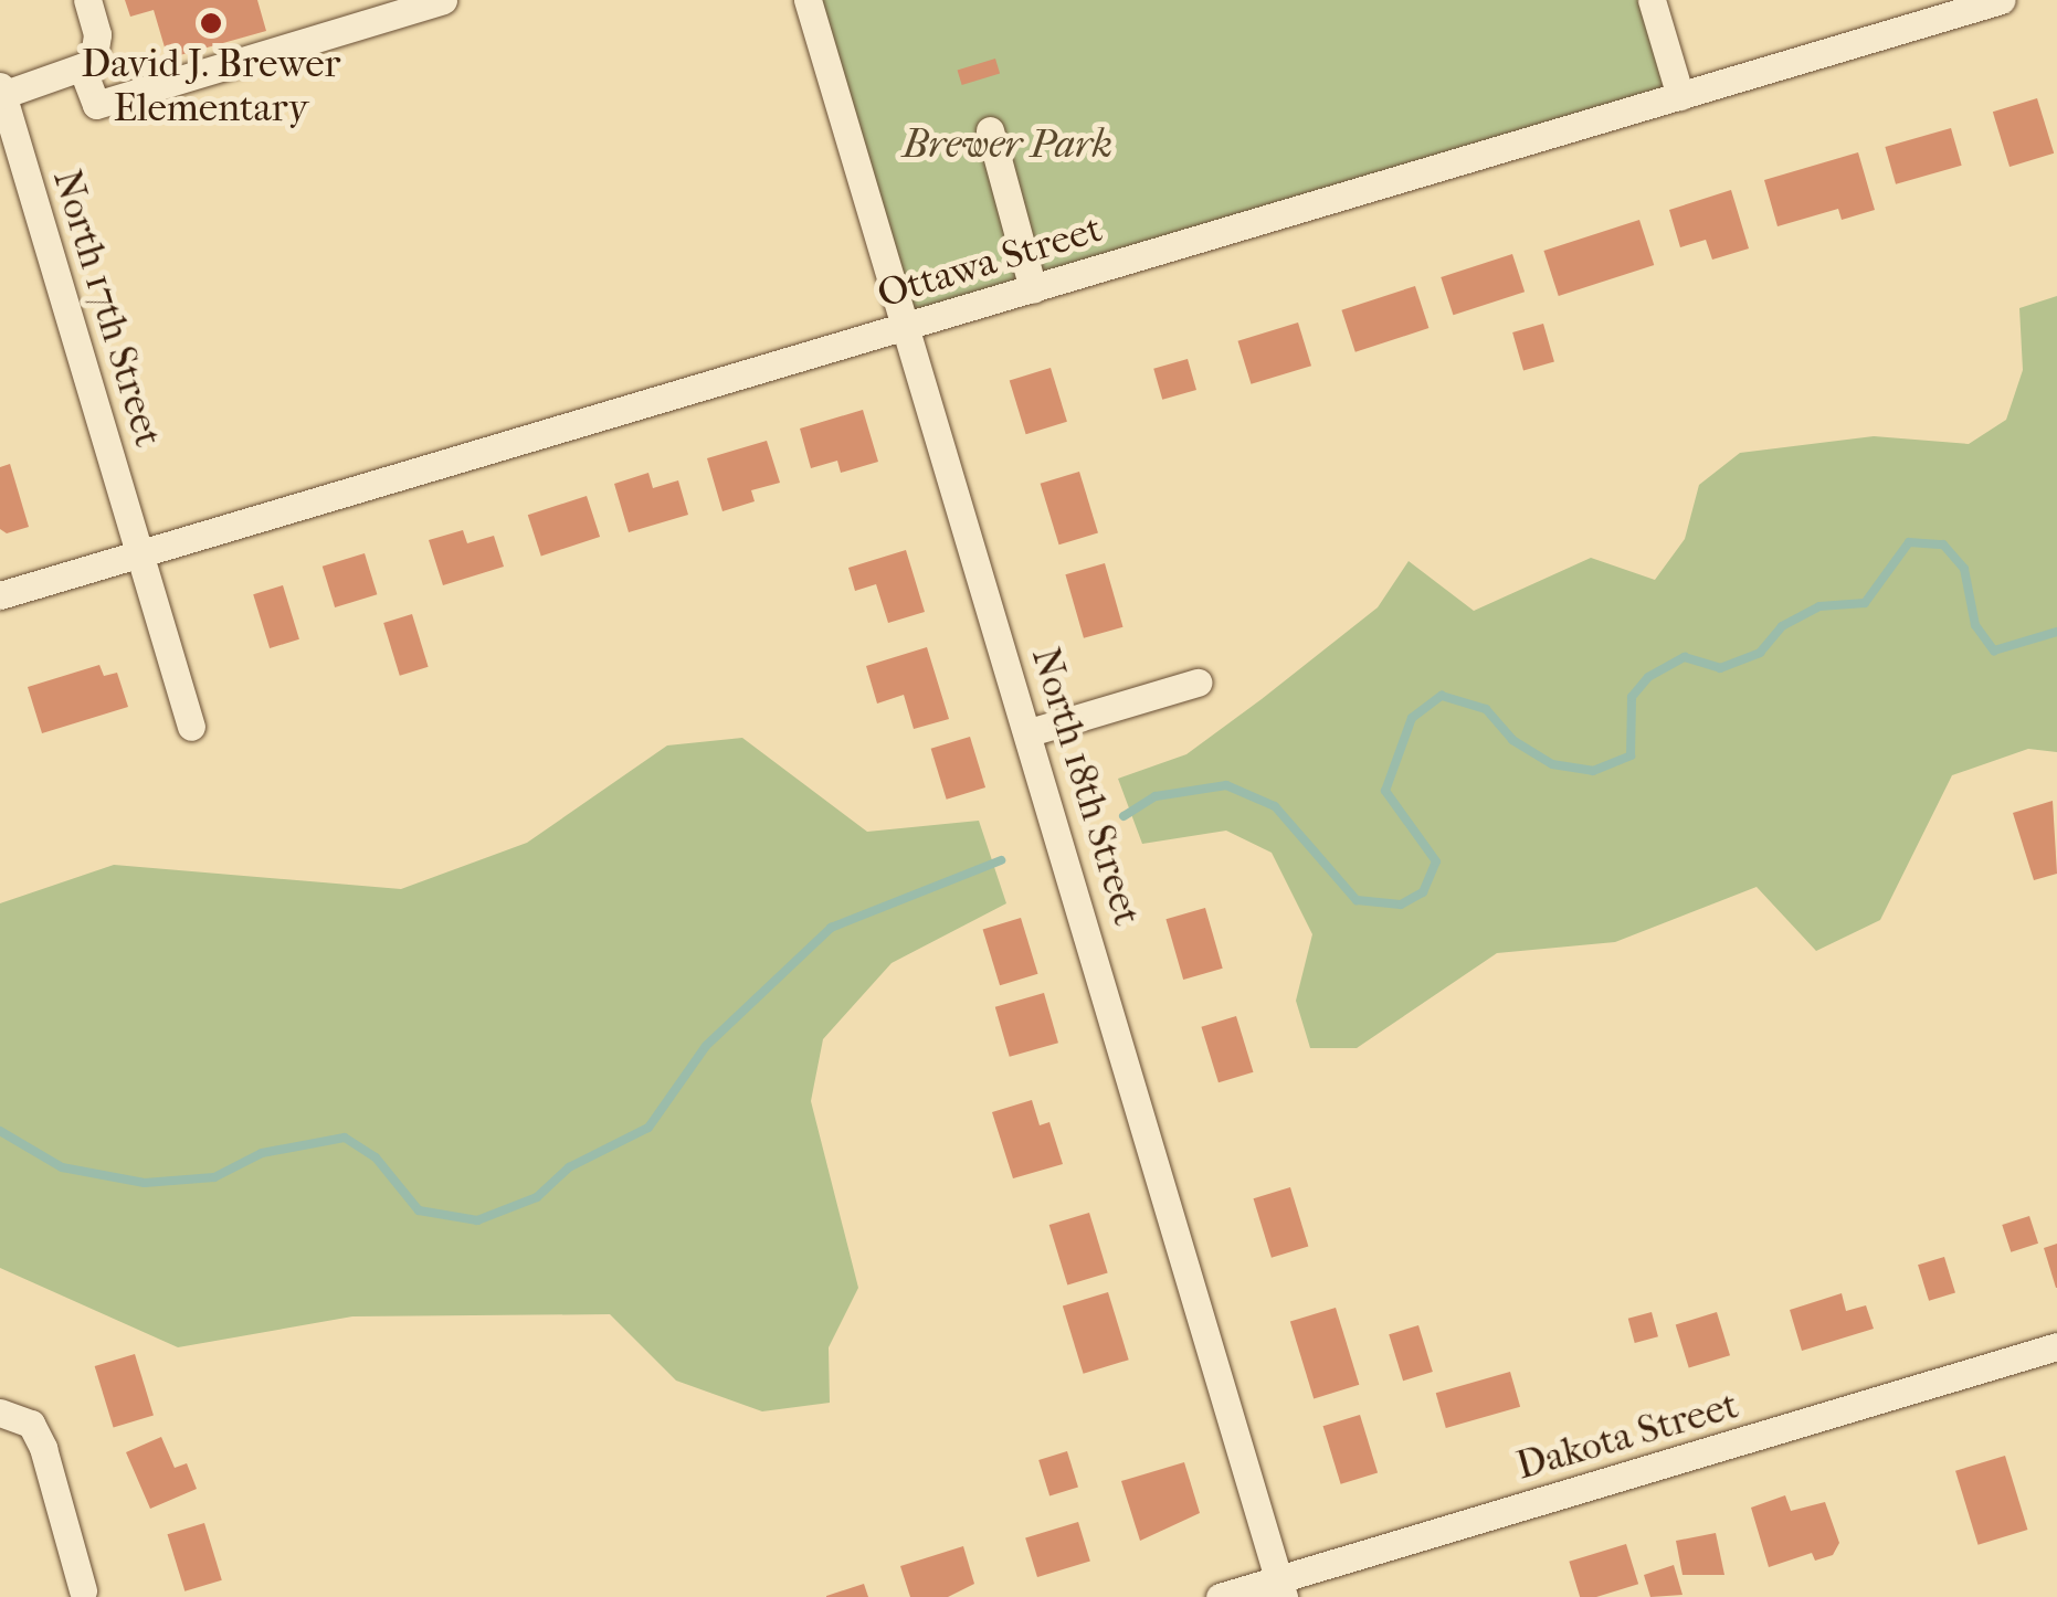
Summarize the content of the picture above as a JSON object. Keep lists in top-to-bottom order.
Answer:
{
  "streets": {
    "street": [
      "Ottawa Street",
      "North 17th Street",
      "North 18th Street",
      "Dakota Street"
    ]
  },
  "crossings": [
    ["Ottawa Street", "North 17th Street"],
    ["Ottawa Street", "North 18th Street"],
    ["North 18th Street", "Dakota Street"]
  ],
  "parks": ["Brewer Park"],
  "places": ["David J. Brewer Elementary"]
}
